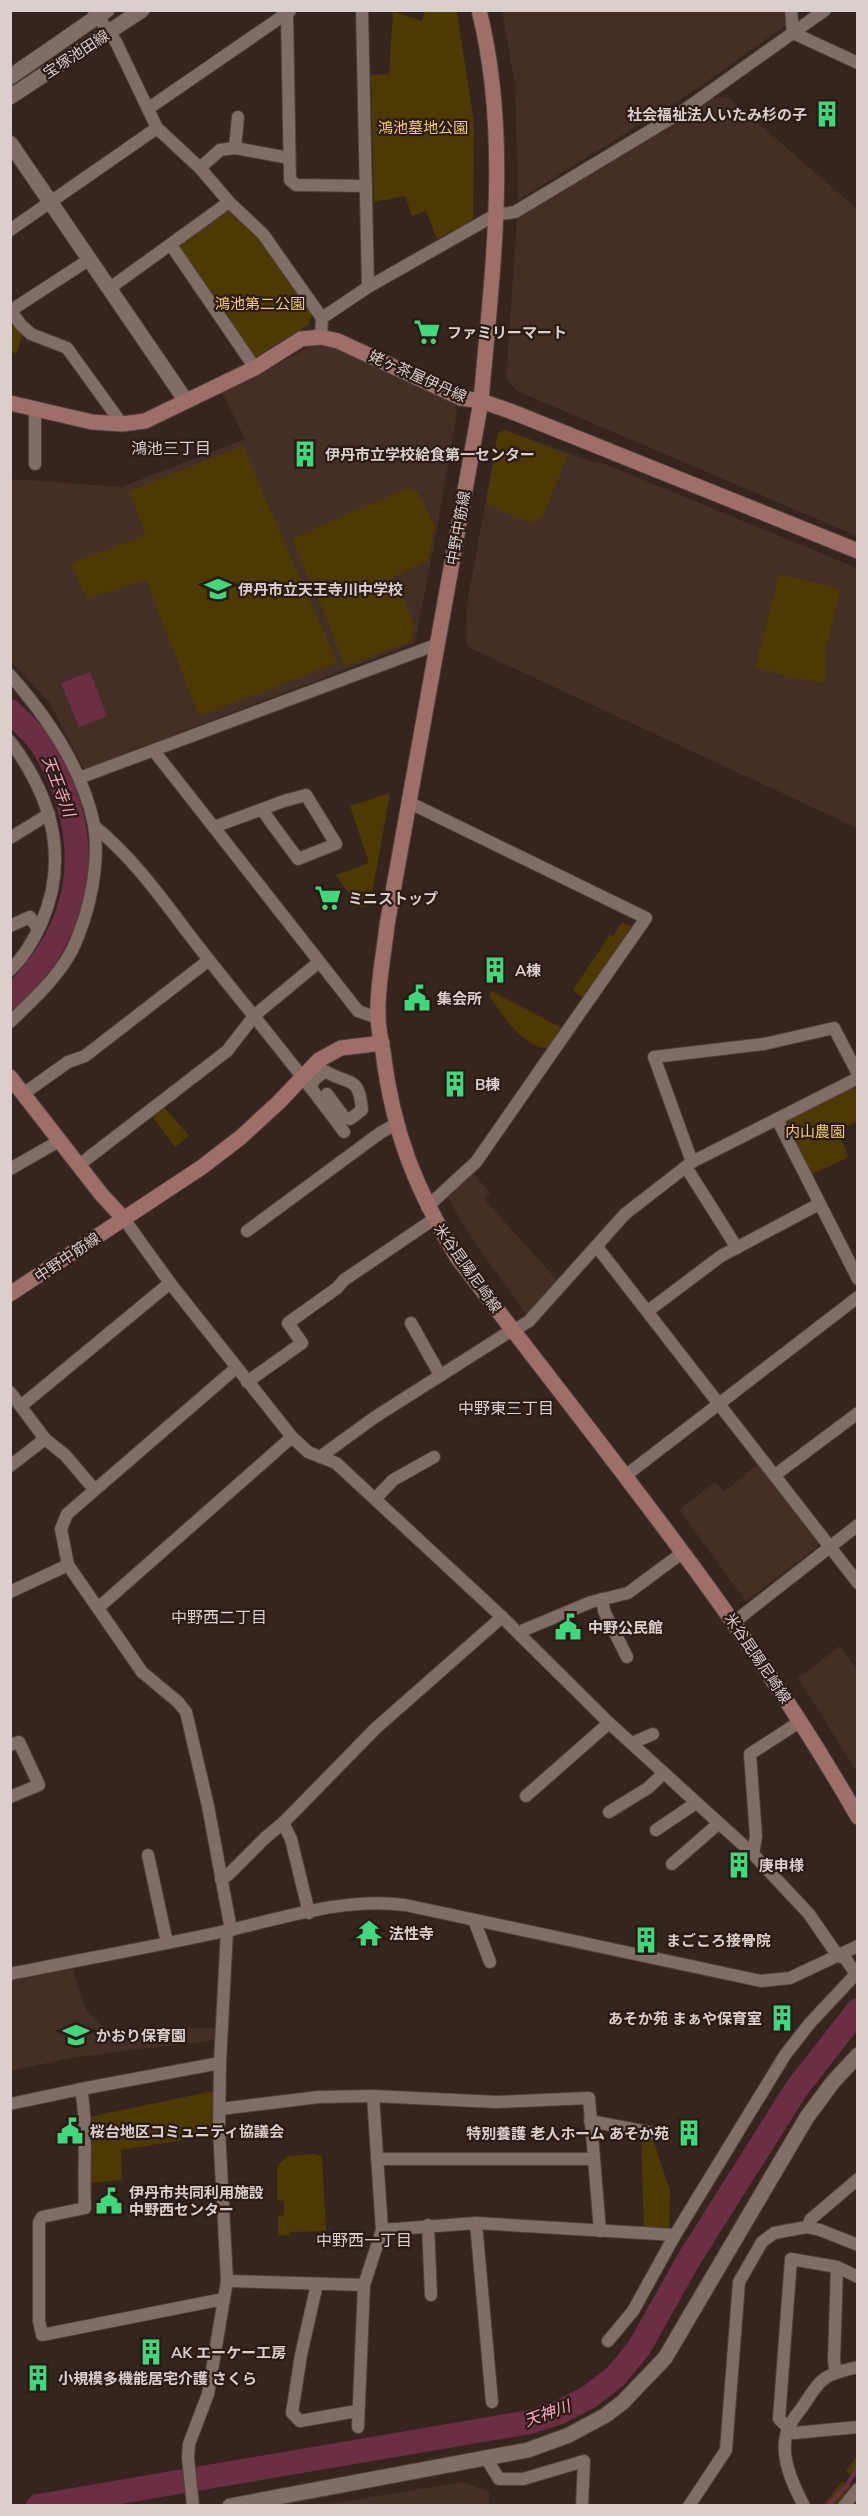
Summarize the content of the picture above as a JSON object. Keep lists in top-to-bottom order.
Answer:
{
  "streets": {
    "main road": ["姥ヶ茶屋伊丹線", "中野中筋線", "米谷昆陽尼崎線"],
    "street": ["宝塚池田線"]
  },
  "crossings": [
    ["姥ヶ茶屋伊丹線", "中野中筋線"],
    ["中野中筋線", "米谷昆陽尼崎線"]
  ],
  "districts": [
    "鴻池三丁目",
    "中野東三丁目",
    "中野西二丁目",
    "中野西一丁目"
  ],
  "water": ["天王寺川", "天神川"],
  "parks": ["鴻池墓地公園", "鴻池第二公園", "内山農園"],
  "places": {
    "building": [
      "社会福祉法人いたみ杉の子",
      "伊丹市立学校給食第一センター",
      "A棟",
      "B棟",
      "庚申様",
      "まごころ接骨院",
      "あそか苑 まぁや保育室",
      "特別養護 老人ホーム あそか苑",
      "AK エーケー工房",
      "小規模多機能居宅介護 さくら"
    ],
    "supermarket": ["ファミリーマート", "ミニストップ"],
    "school or university": ["伊丹市立天王寺川中学校", "かおり保育園"],
    "public building": [
      "集会所",
      "中野公民館",
      "桜台地区コミュニティ協議会",
      "伊丹市共同利用施設 中野西センター"
    ],
    "temple": ["法性寺"]
  }
}
